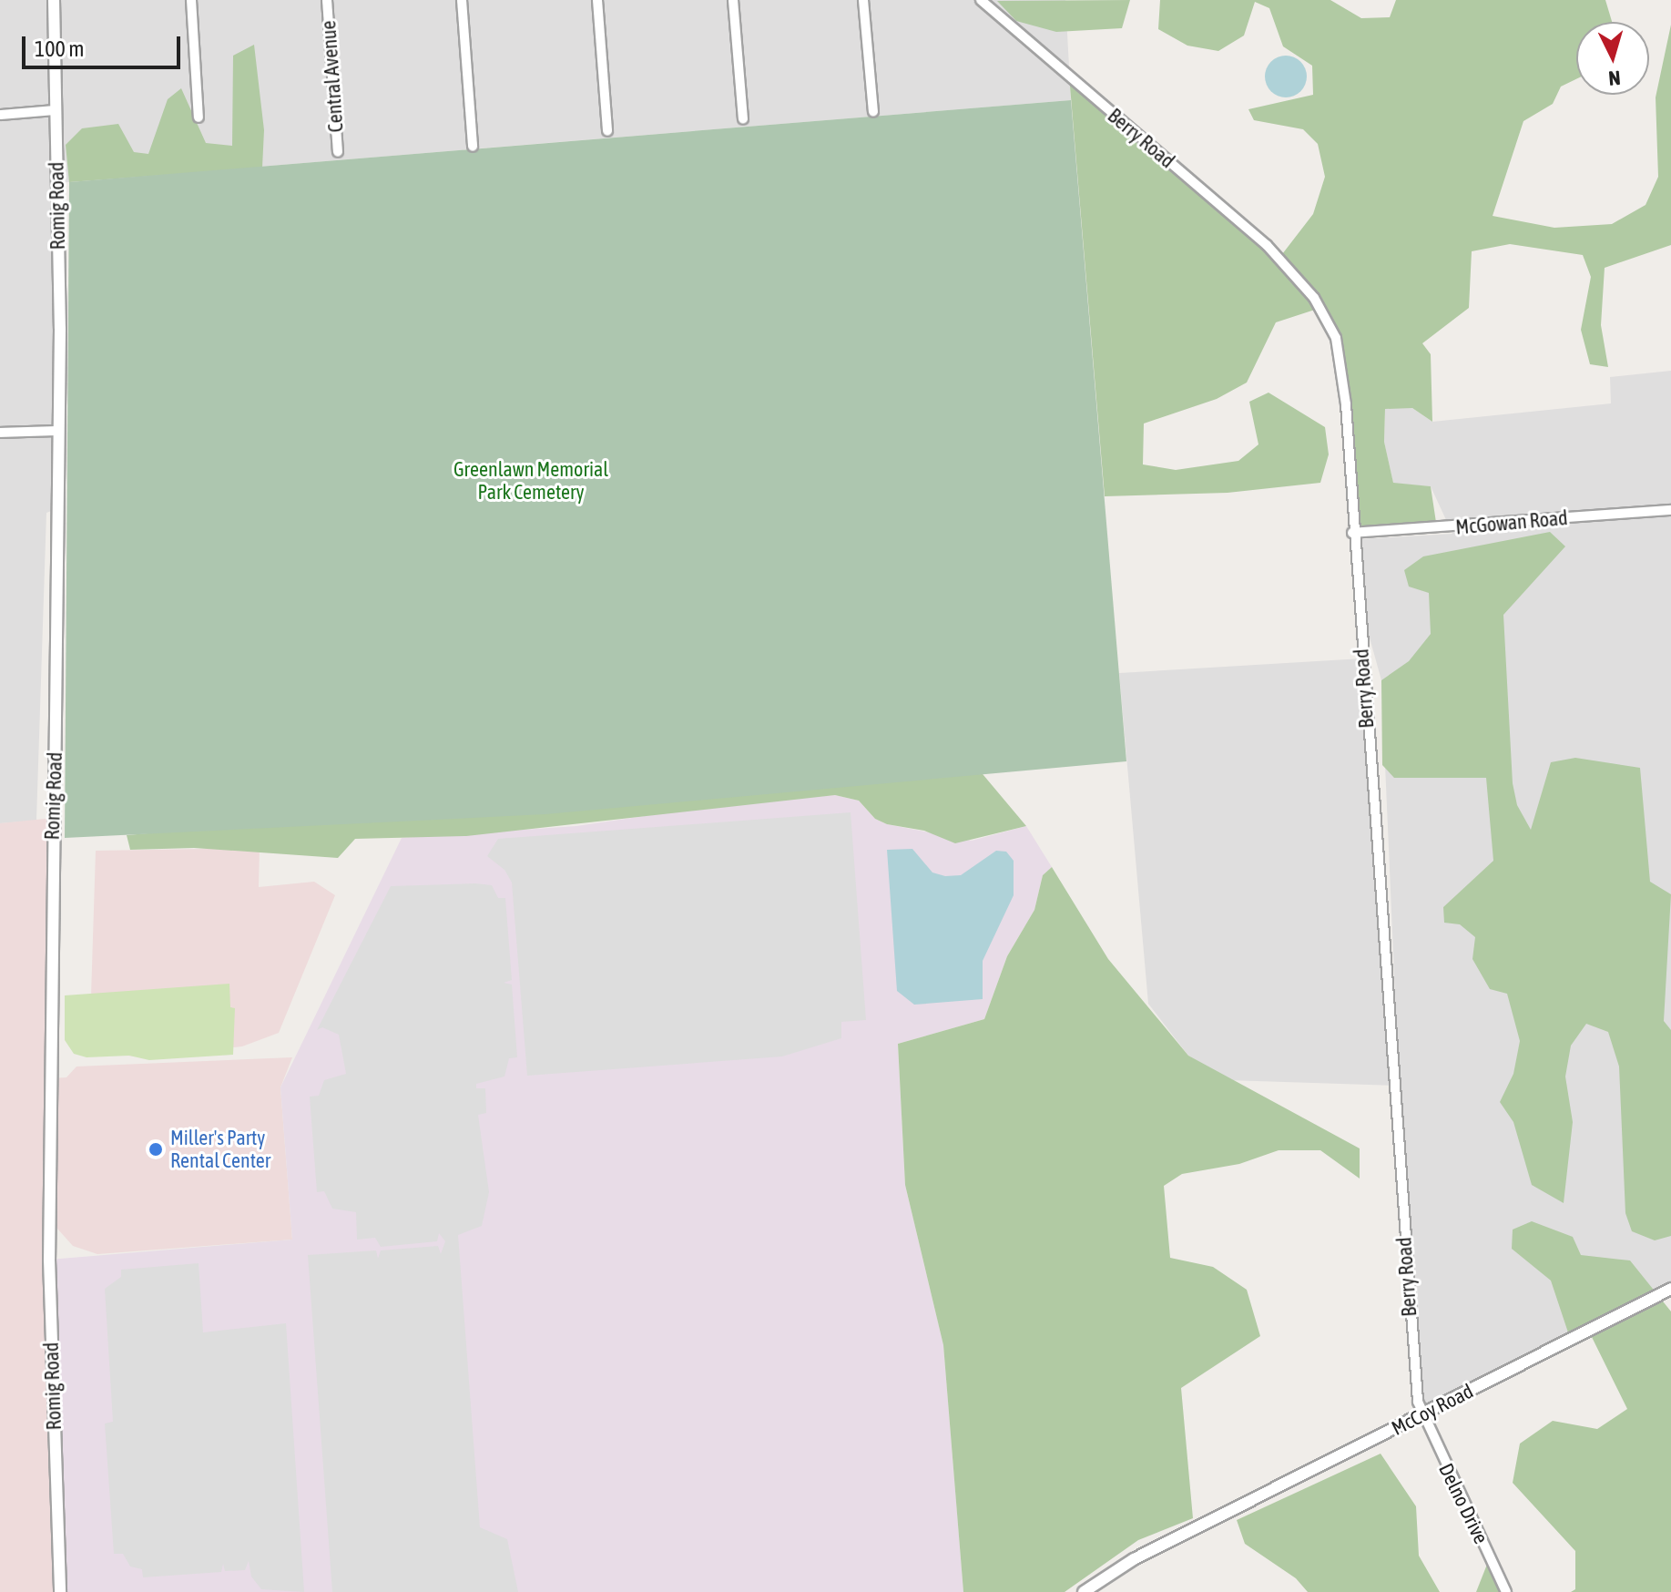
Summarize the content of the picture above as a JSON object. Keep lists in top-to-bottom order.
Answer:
{
  "streets": {
    "street": [
      "Central Avenue",
      "Berry Road",
      "Romig Road",
      "McGowan Road",
      "McCoy Road",
      "Delno Drive"
    ]
  },
  "crossings": [
    ["Berry Road", "McGowan Road"],
    ["Berry Road", "McCoy Road"],
    ["Berry Road", "Delno Drive"],
    ["McCoy Road", "Delno Drive"]
  ],
  "parks": ["Greenlawn Memorial Park Cemetery"],
  "places": ["Miller's Party Rental Center"],
  "scale_bar": "100 m",
  "north": "bottom"
}
